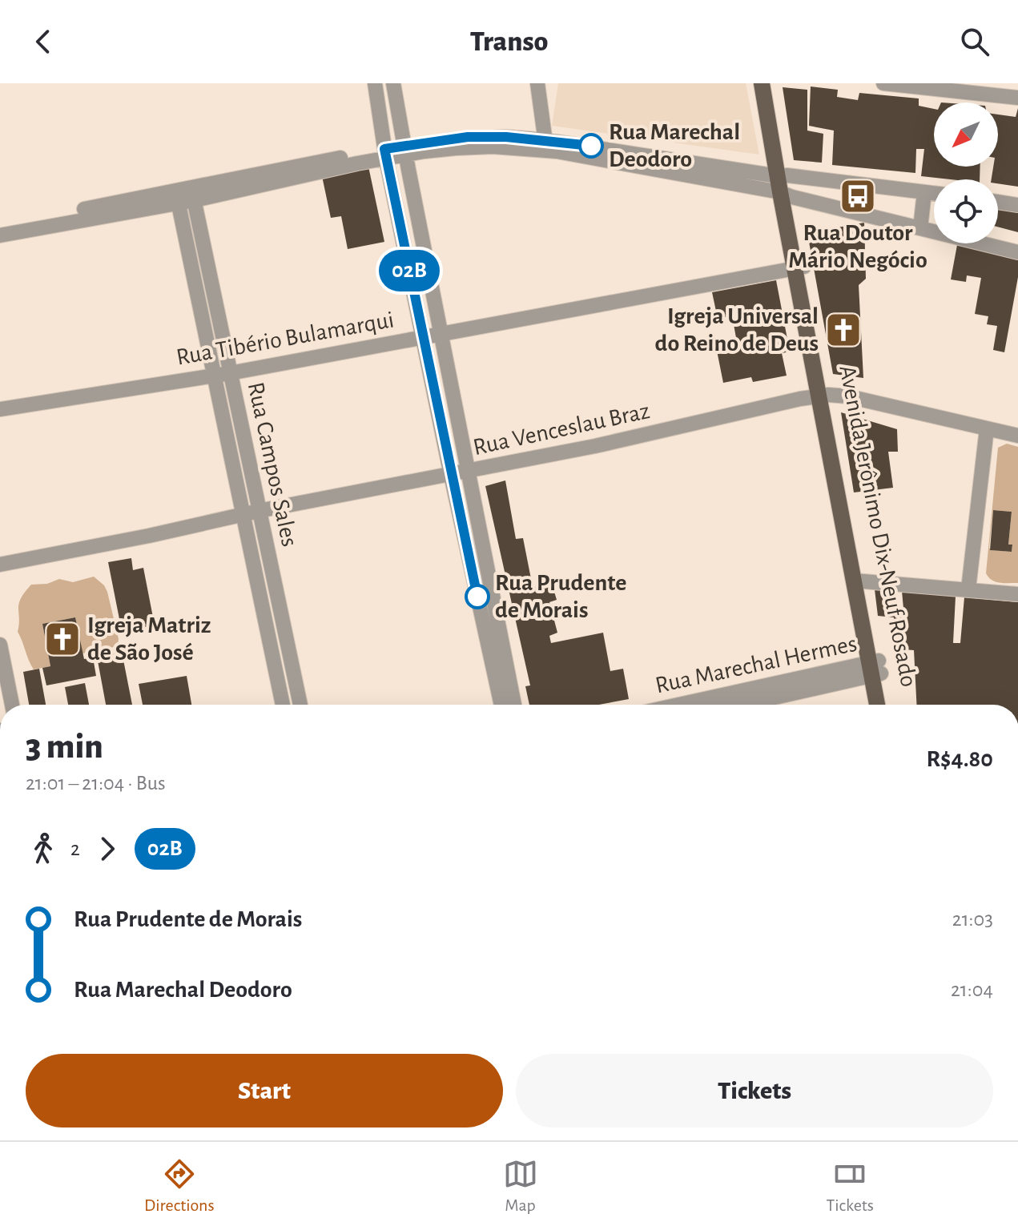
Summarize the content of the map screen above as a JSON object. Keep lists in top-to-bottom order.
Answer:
{
  "streets": {
    "main road": ["Avenida Jerônimo Dix-Neuf Rosado"],
    "street": [
      "Rua Tibério Bulamarqui",
      "Rua Venceslau Braz",
      "Rua Campos Sales",
      "Rua Marechal Hermes"
    ]
  },
  "crossings": [
    ["Rua Tibério Bulamarqui", "Rua Campos Sales"],
    ["Rua Tibério Bulamarqui", "Avenida Jerônimo Dix-Neuf Rosado"],
    ["Rua Venceslau Braz", "Rua Campos Sales"],
    ["Rua Venceslau Braz", "Avenida Jerônimo Dix-Neuf Rosado"],
    ["Avenida Jerônimo Dix-Neuf Rosado", "Rua Marechal Hermes"]
  ],
  "places": {
    "other": ["Rua Marechal Deodoro", "Rua Prudente de Morais"],
    "bus stop": ["Rua Doutor Mário Negócio"],
    "church": ["Igreja Universal do Reino de Deus", "Igreja Matriz de São José"]
  },
  "lines": ["bus line 02B"],
  "north": "bottom left",
  "page": {
    "header": "Transo",
    "on_map": "02B",
    "heading": ["3 min", "21:01 – 21:04 · Bus", "R$4.80"],
    "legs": ["2", "02B"],
    "list": [
      {
        "name": "Rua Prudente de Morais",
        "value": "21:03"
      },
      {
        "name": "Rua Marechal Deodoro",
        "value": "21:04"
      }
    ],
    "buttons": ["Start", "Tickets"],
    "tabs": ["Directions", "Map", "Tickets"]
  }
}
